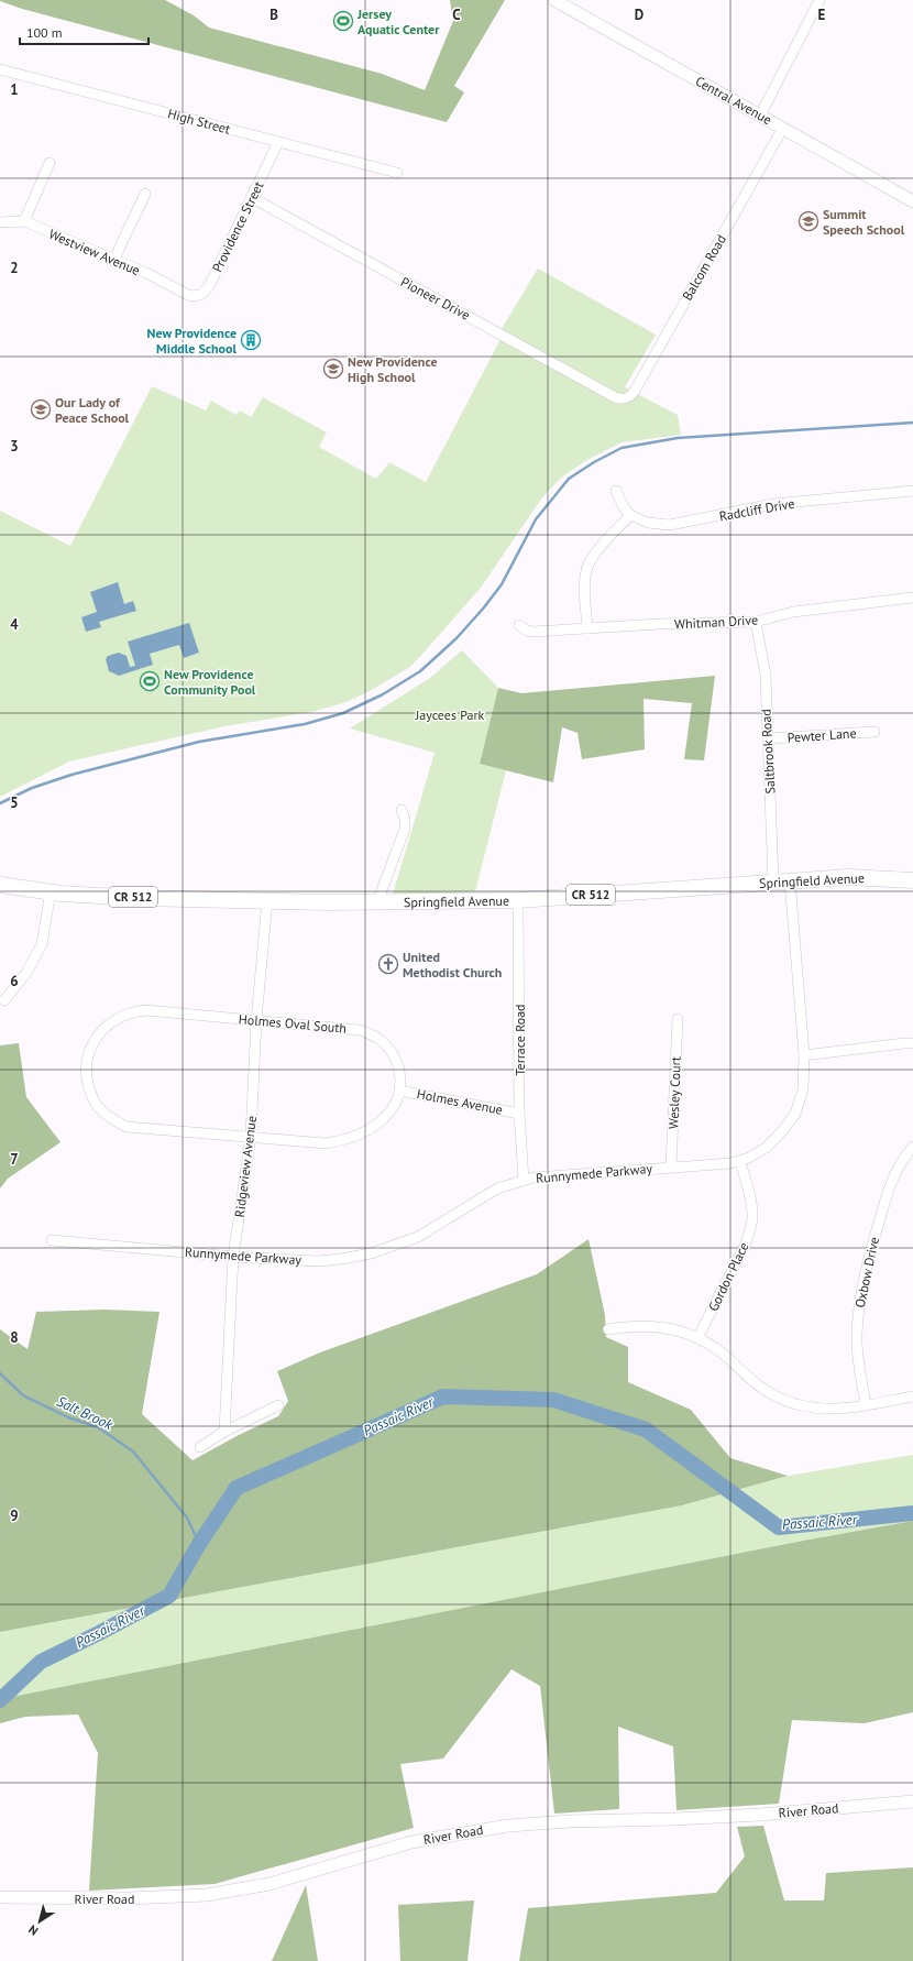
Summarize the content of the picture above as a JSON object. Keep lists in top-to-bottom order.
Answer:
{
  "streets": {
    "main road": ["Springfield Avenue", "CR 512"],
    "street": [
      "Central Avenue",
      "High Street",
      "Providence Street",
      "Westview Avenue",
      "Balcom Road",
      "Pioneer Drive",
      "Radcliff Drive",
      "Whitman Drive",
      "Pewter Lane",
      "Saltbrook Road",
      "Holmes Oval South",
      "Terrace Road",
      "Wesley Court",
      "Holmes Avenue",
      "Ridgeview Avenue",
      "Runnymede Parkway",
      "Oxbow Drive",
      "Gordon Place",
      "River Road"
    ]
  },
  "crossings": [
    ["Central Avenue", "Balcom Road"],
    ["High Street", "Providence Street"],
    ["Providence Street", "Westview Avenue"],
    ["Providence Street", "Pioneer Drive"],
    ["Balcom Road", "Pioneer Drive"],
    ["Whitman Drive", "Saltbrook Road"],
    ["Pewter Lane", "Saltbrook Road"],
    ["Saltbrook Road", "Springfield Avenue"],
    ["Springfield Avenue", "Terrace Road"],
    ["Springfield Avenue", "Ridgeview Avenue"],
    ["Springfield Avenue", "Runnymede Parkway"],
    ["Holmes Oval South", "Holmes Avenue"],
    ["Holmes Oval South", "Ridgeview Avenue"],
    ["Terrace Road", "Holmes Avenue"],
    ["Terrace Road", "Runnymede Parkway"],
    ["Wesley Court", "Runnymede Parkway"],
    ["Ridgeview Avenue", "Runnymede Parkway"],
    ["Runnymede Parkway", "Gordon Place"]
  ],
  "water": ["Salt Brook", "Passaic River"],
  "parks": ["Jaycees Park"],
  "places": {
    "sports": ["Jersey Aquatic Center", "New Providence Community Pool"],
    "school or university": ["Summit Speech School", "New Providence High School", "Our Lady of Peace School"],
    "building": ["New Providence Middle School"],
    "church": ["United Methodist Church"]
  },
  "scale_bar": "100 m",
  "north": "bottom left",
  "grid": {
    "columns": [
      "B",
      "C",
      "D",
      "E"
    ],
    "rows": [
      "1",
      "2",
      "3",
      "4",
      "5",
      "6",
      "7",
      "8",
      "9"
    ]
  }
}
